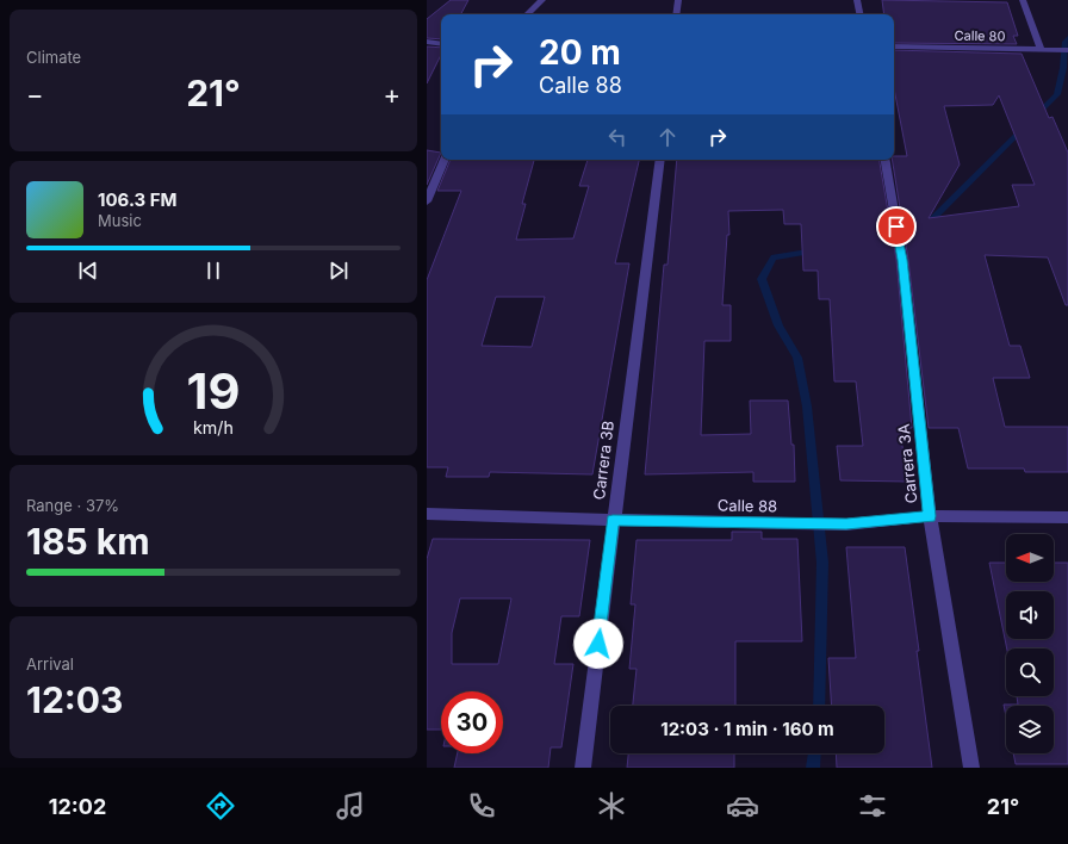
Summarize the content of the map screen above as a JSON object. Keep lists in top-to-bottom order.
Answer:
{
  "streets": {
    "street": [
      "Calle 80",
      "Carrera 3B",
      "Carrera 3A",
      "Calle 88"
    ]
  },
  "crossings": [
    ["Carrera 3B", "Calle 88"],
    ["Carrera 3A", "Calle 88"]
  ],
  "north": "left",
  "page": {
    "tile": [
      "Climate",
      ["Range · 37%", "185 km"],
      ["Arrival", "12:03"]
    ],
    "turn": ["20 m", "Calle 88"],
    "heat": ["−", "21°", "+"],
    "song": ["106.3 FM", "Music"],
    "limit": "30",
    "trip": "12:03 · 1 min · 160 m",
    "tabs": ["12:02", "21°"],
    "gauge": ["19", "km/h"]
  }
}
